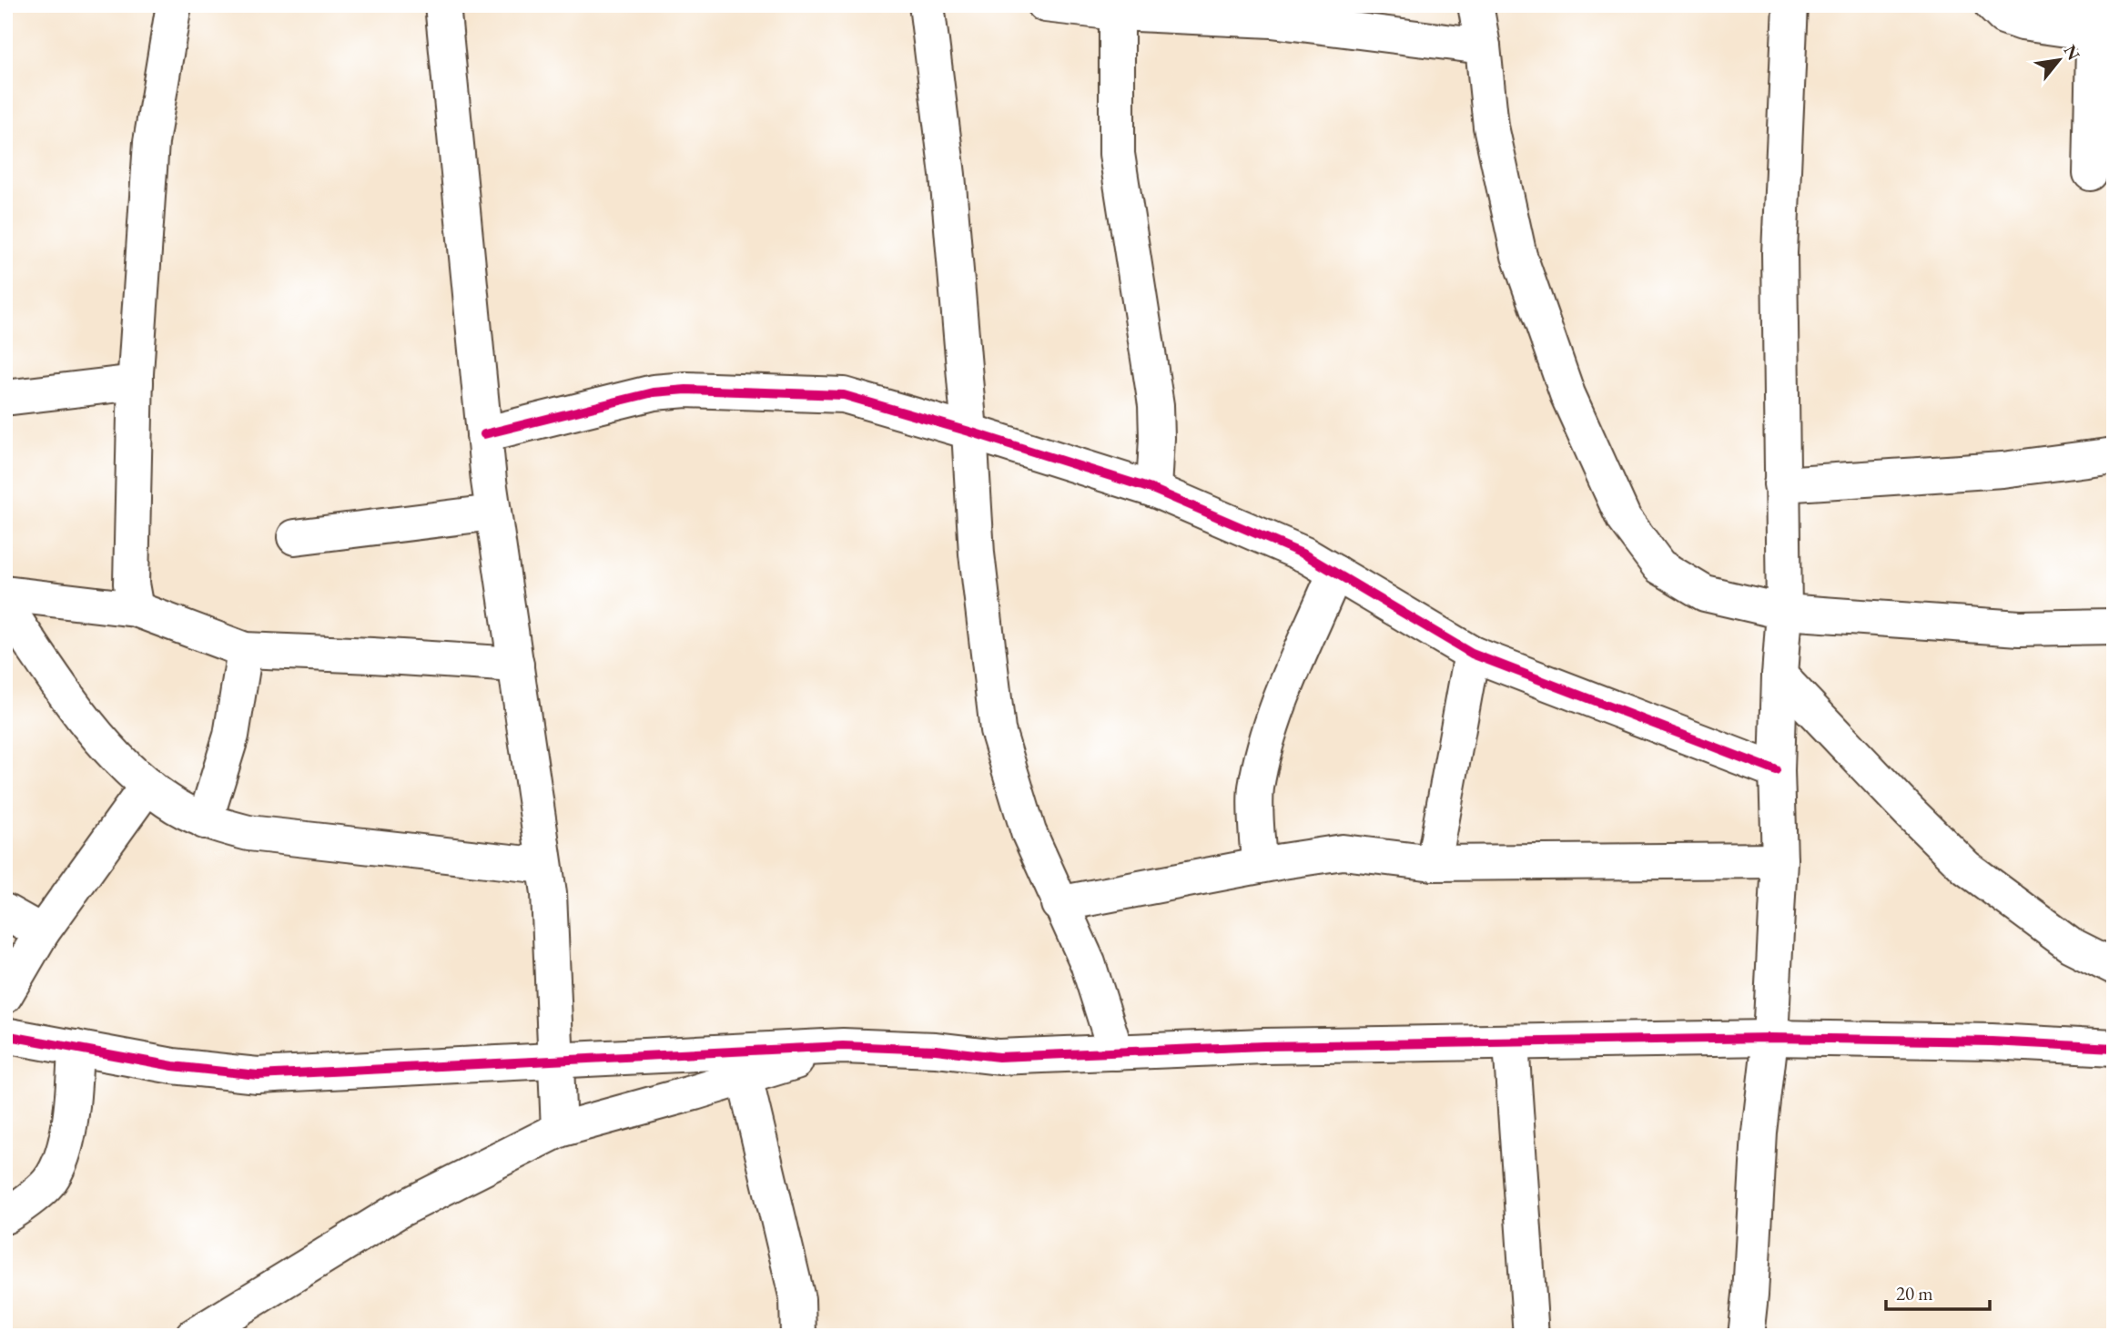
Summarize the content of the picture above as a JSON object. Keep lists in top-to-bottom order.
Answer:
{
  "scale_bar": "20 m",
  "north": "top right"
}
